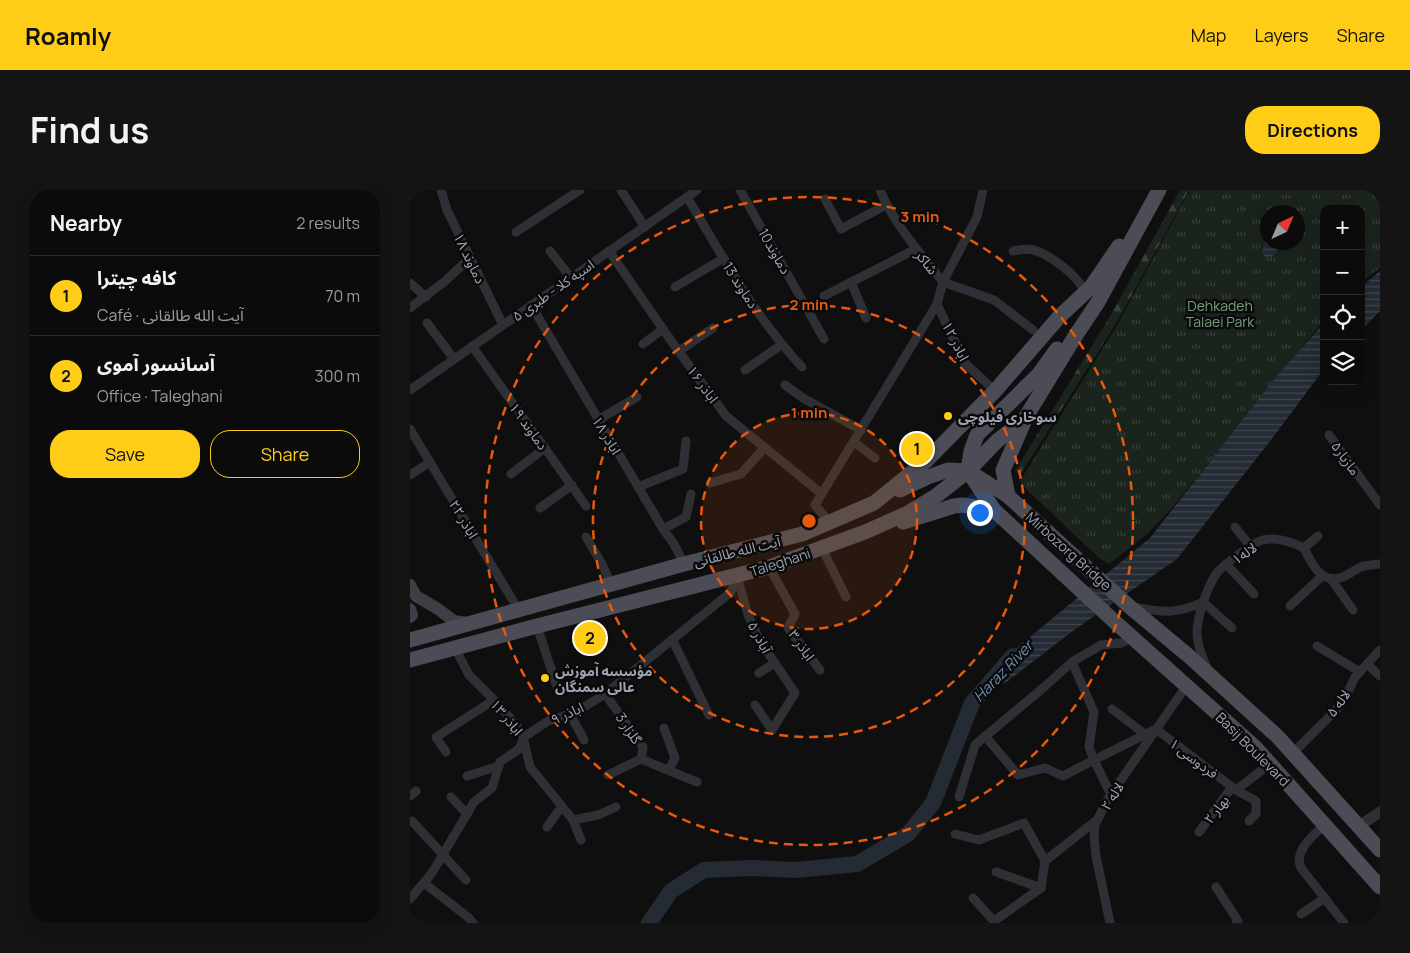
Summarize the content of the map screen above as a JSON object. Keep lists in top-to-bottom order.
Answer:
{
  "streets": {
    "main road": [
      "آیت الله طالقانی",
      "Mirbozorg Bridge",
      "Taleghani",
      "Basij Boulevard"
    ],
    "street": [
      "دماوند10",
      "دماوند ۱۸",
      "شاکر",
      "دماوند 13",
      "اسپه کلا - طبری ۵",
      "اباذر ۱۲",
      "اباذر ۱۶",
      "دماوند ۱۹",
      "اباذر ۱۸",
      "مازیار۵",
      "اباذر ۲۲",
      "لاله۱",
      "آباذر ۵",
      "اباذر ۳",
      "لاله ۵",
      "اباذر ۹",
      "اباذر ۱۳",
      "گلزار 3",
      "فردوسی ۱",
      "لاله ۲",
      "بهار ۲"
    ]
  },
  "crossings": [
    ["دماوند ۱۸", "اسپه کلا - طبری ۵"],
    ["دماوند 13", "اسپه کلا - طبری ۵"],
    ["اسپه کلا - طبری ۵", "اباذر ۱۶"],
    ["اسپه کلا - طبری ۵", "دماوند ۱۹"],
    ["اسپه کلا - طبری ۵", "اباذر ۱۸"],
    ["اباذر ۱۲", "آیت الله طالقانی"],
    ["اباذر ۱۸", "آیت الله طالقانی"],
    ["اباذر ۲۲", "آیت الله طالقانی"],
    ["Mirbozorg Bridge", "Taleghani"],
    ["Mirbozorg Bridge", "Basij Boulevard"],
    ["لاله۱", "Basij Boulevard"],
    ["Taleghani", "آباذر ۵"],
    ["Taleghani", "اباذر ۳"],
    ["Taleghani", "اباذر ۹"],
    ["Taleghani", "اباذر ۱۳"],
    ["آباذر ۵", "اباذر ۹"],
    ["لاله ۵", "Basij Boulevard"],
    ["اباذر ۹", "اباذر ۱۳"],
    ["اباذر ۹", "گلزار 3"],
    ["Basij Boulevard", "لاله ۲"],
    ["Basij Boulevard", "بهار ۲"],
    ["فردوسی ۱", "لاله ۲"],
    ["فردوسی ۱", "بهار ۲"]
  ],
  "water": ["Haraz River"],
  "parks": ["Dehkadeh Talaei Park"],
  "places": ["سوخاری فیلوچی", "مؤسسه آموزش عالی سمنگان"],
  "north": "top right",
  "page": {
    "header": "Roamly",
    "nav": ["Map", "Layers", "Share"],
    "title": "Find us",
    "buttons": [
      "Directions",
      ["Save", "Share"]
    ],
    "heading": ["Nearby", "2 results"],
    "map_buttons": ["+", "−"],
    "list": [
      {
        "mark": "1",
        "name": "کافه چیترا",
        "note": "Café · آیت الله طالقانی",
        "value": "70 m"
      },
      {
        "mark": "2",
        "name": "آسانسور آموی",
        "note": "Office · Taleghani",
        "value": "300 m"
      }
    ],
    "pins": ["1", "2"]
  },
  "rings": ["3 min", "2 min", "1 min"]
}
